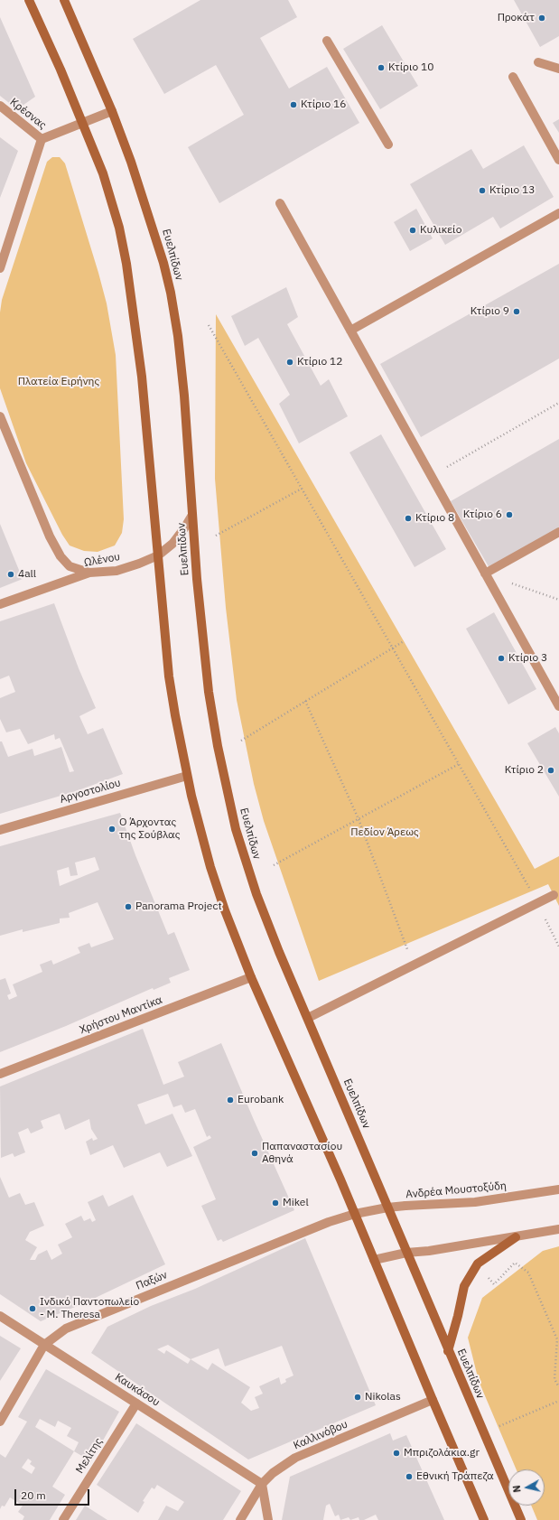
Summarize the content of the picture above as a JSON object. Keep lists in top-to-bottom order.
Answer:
{
  "streets": {
    "main road": ["Ευελπίδων"],
    "street": [
      "Κρέσνας",
      "Ωλένου",
      "Αργοστολίου",
      "Χρήστου Μαντίκα",
      "Ανδρέα Μουστοξύδη",
      "Παξών",
      "Καυκάσου",
      "Καλλινόβου",
      "Μελίτης"
    ]
  },
  "crossings": [
    ["Ευελπίδων", "Ωλένου"],
    ["Ευελπίδων", "Ανδρέα Μουστοξύδη"],
    ["Ανδρέα Μουστοξύδη", "Παξών"],
    ["Παξών", "Καυκάσου"],
    ["Καυκάσου", "Καλλινόβου"],
    ["Καυκάσου", "Μελίτης"]
  ],
  "parks": ["Πλατεία Ειρήνης", "Πεδίον Άρεως"],
  "places": [
    "Προκάτ",
    "Κτίριο 10",
    "Κτίριο 16",
    "Κτίριο 13",
    "Κυλικείο",
    "Κτίριο 9",
    "Κτίριο 12",
    "Κτίριο 6",
    "Κτίριο 8",
    "4all",
    "Κτίριο 3",
    "Κτίριο 2",
    "Ο Άρχοντας της Σούβλας",
    "Panorama Project",
    "Eurobank",
    "Παπαναστασίου Αθηνά",
    "Mikel",
    "Ινδικό Παντοπωλείο - M. Theresa",
    "Nikolas",
    "Μπριζολάκια.gr",
    "Εθνική Τράπεζα"
  ],
  "scale_bar": "20 m",
  "north": "left"
}
